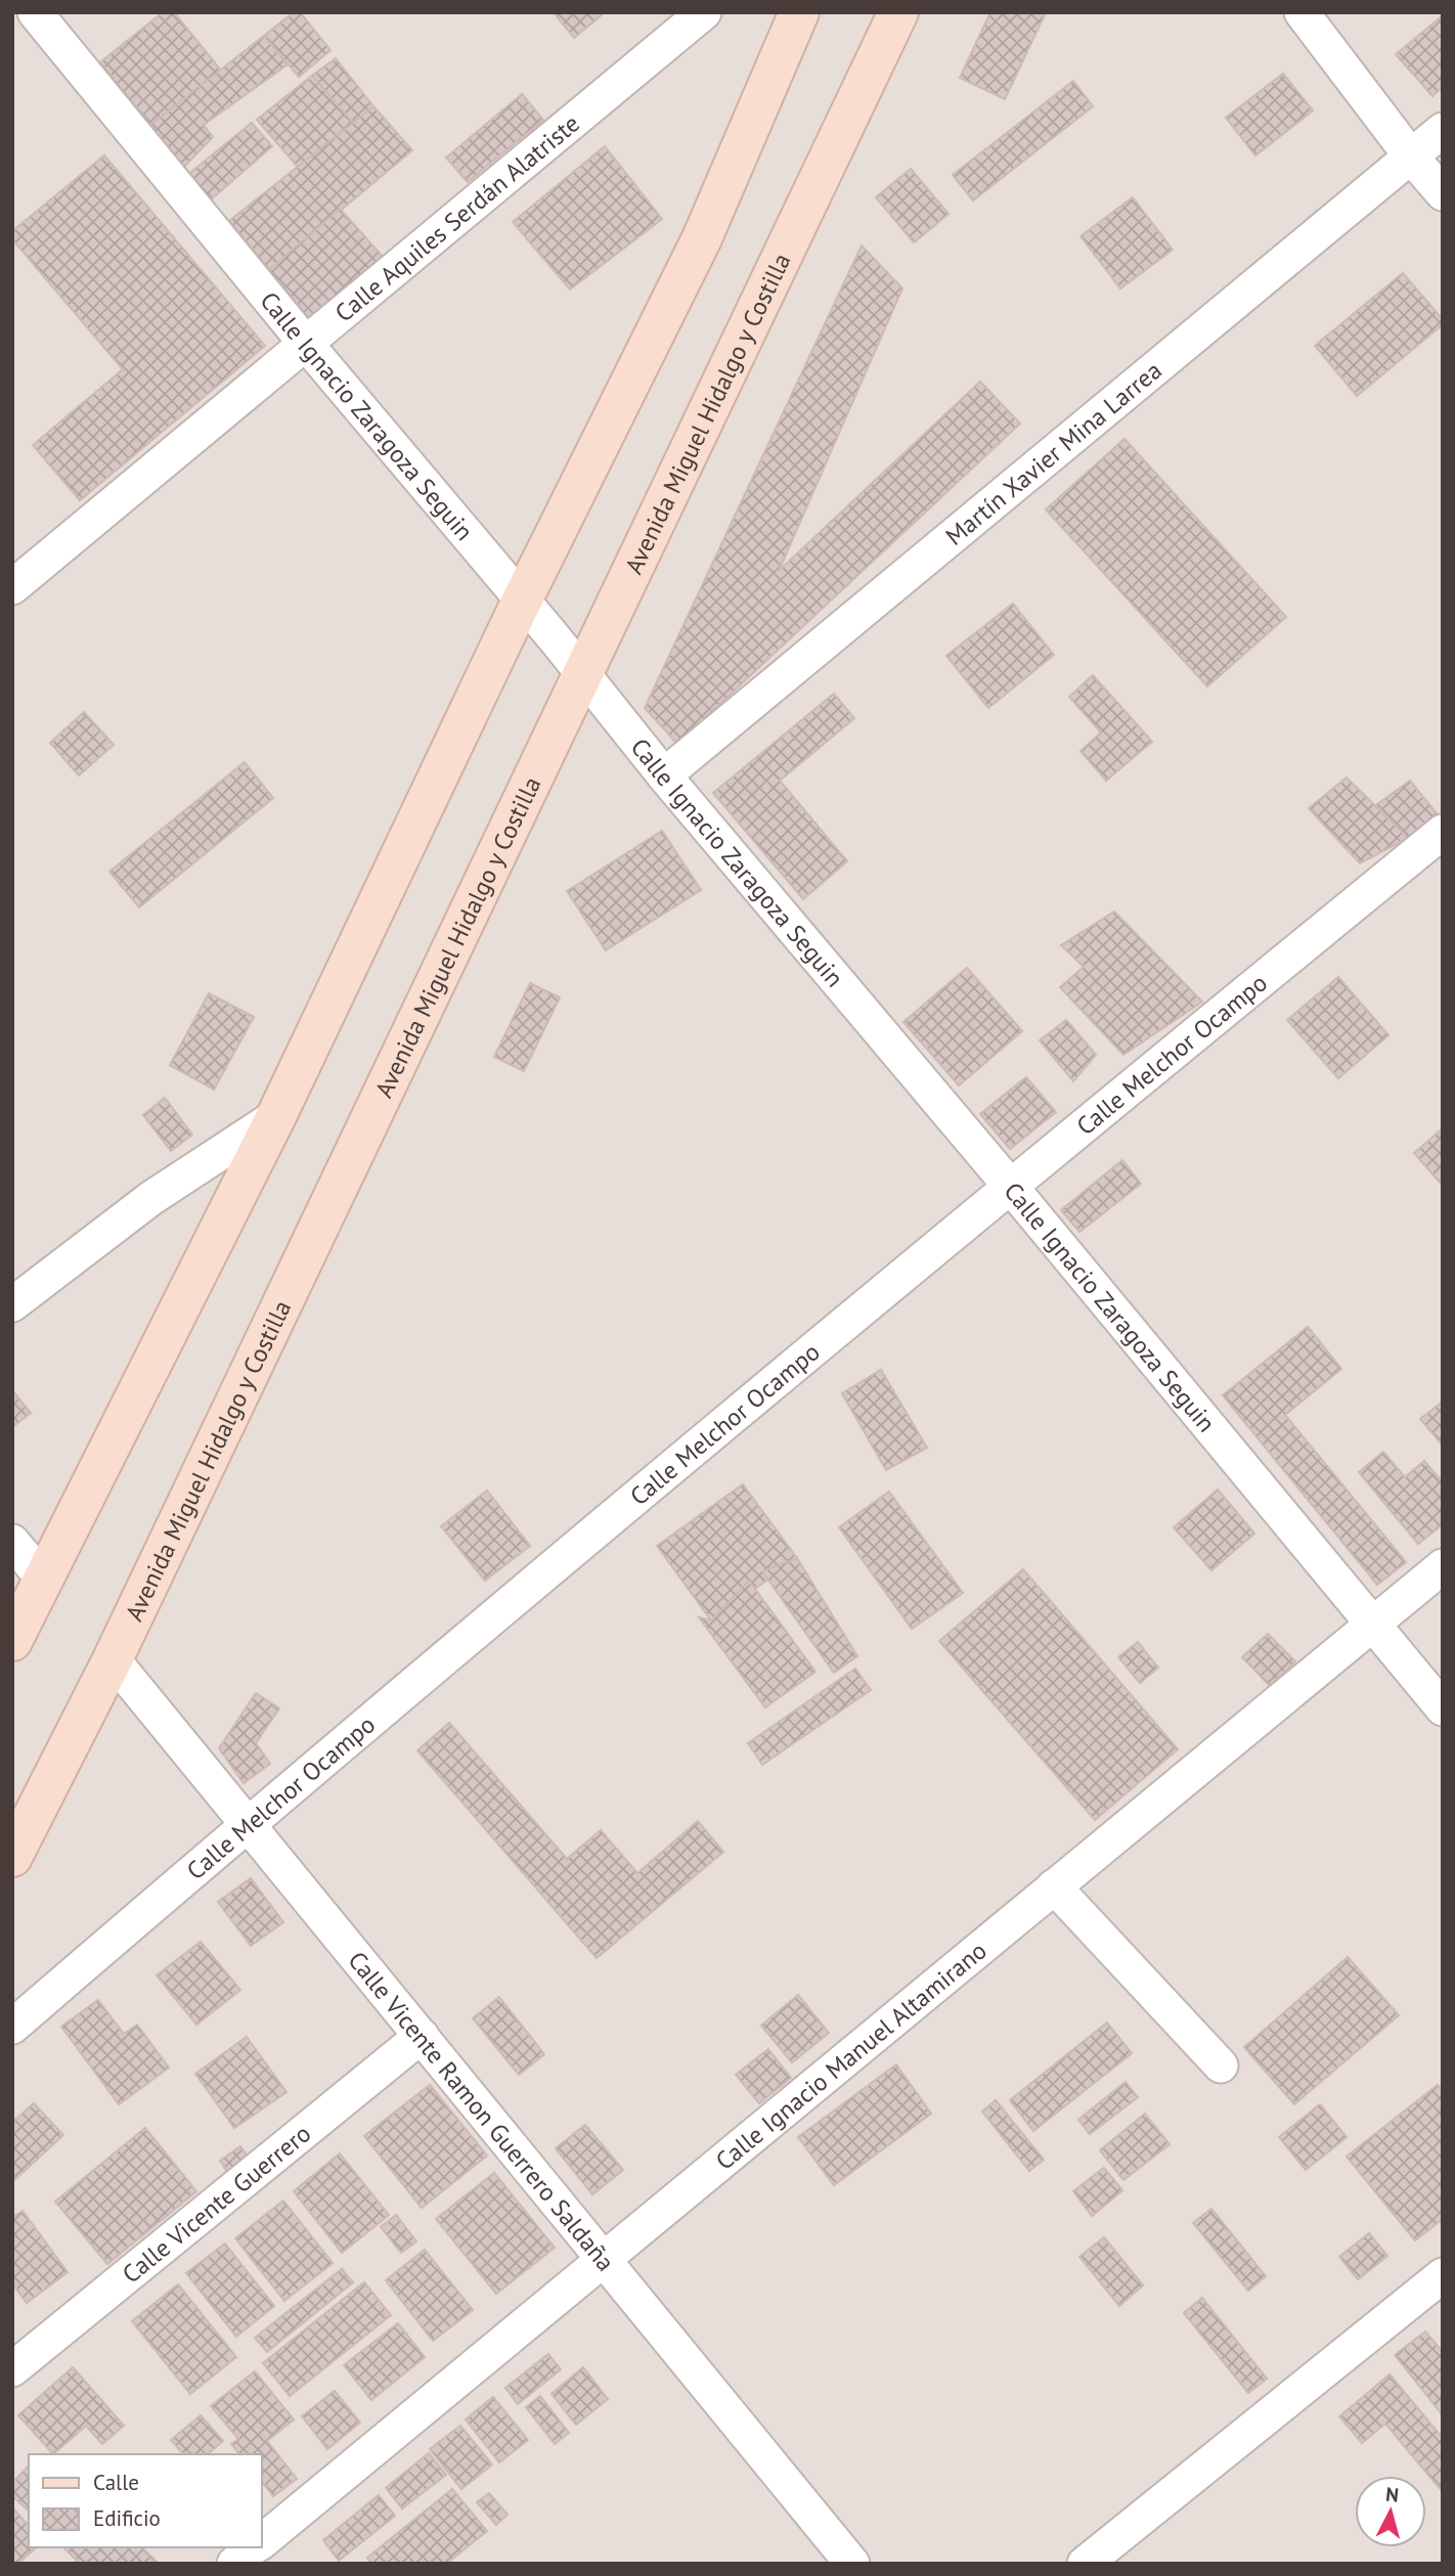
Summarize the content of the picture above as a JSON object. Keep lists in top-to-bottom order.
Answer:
{
  "streets": {
    "main road": ["Avenida Miguel Hidalgo y Costilla"],
    "street": [
      "Calle Aquiles Serdán Alatriste",
      "Calle Ignacio Zaragoza Seguin",
      "Martín Xavier Mina Larrea",
      "Calle Melchor Ocampo",
      "Calle Ignacio Manuel Altamirano",
      "Calle Vicente Ramon Guerrero Saldaña",
      "Calle Vicente Guerrero"
    ]
  },
  "crossings": [
    ["Calle Aquiles Serdán Alatriste", "Calle Ignacio Zaragoza Seguin"],
    ["Avenida Miguel Hidalgo y Costilla", "Calle Ignacio Zaragoza Seguin"],
    ["Avenida Miguel Hidalgo y Costilla", "Calle Vicente Ramon Guerrero Saldaña"],
    ["Calle Ignacio Zaragoza Seguin", "Martín Xavier Mina Larrea"],
    ["Calle Ignacio Zaragoza Seguin", "Calle Melchor Ocampo"],
    ["Calle Ignacio Zaragoza Seguin", "Calle Ignacio Manuel Altamirano"],
    ["Calle Melchor Ocampo", "Calle Vicente Ramon Guerrero Saldaña"],
    ["Calle Ignacio Manuel Altamirano", "Calle Vicente Ramon Guerrero Saldaña"],
    ["Calle Vicente Ramon Guerrero Saldaña", "Calle Vicente Guerrero"]
  ],
  "legend": ["Calle", "Edificio"],
  "north": "top"
}
